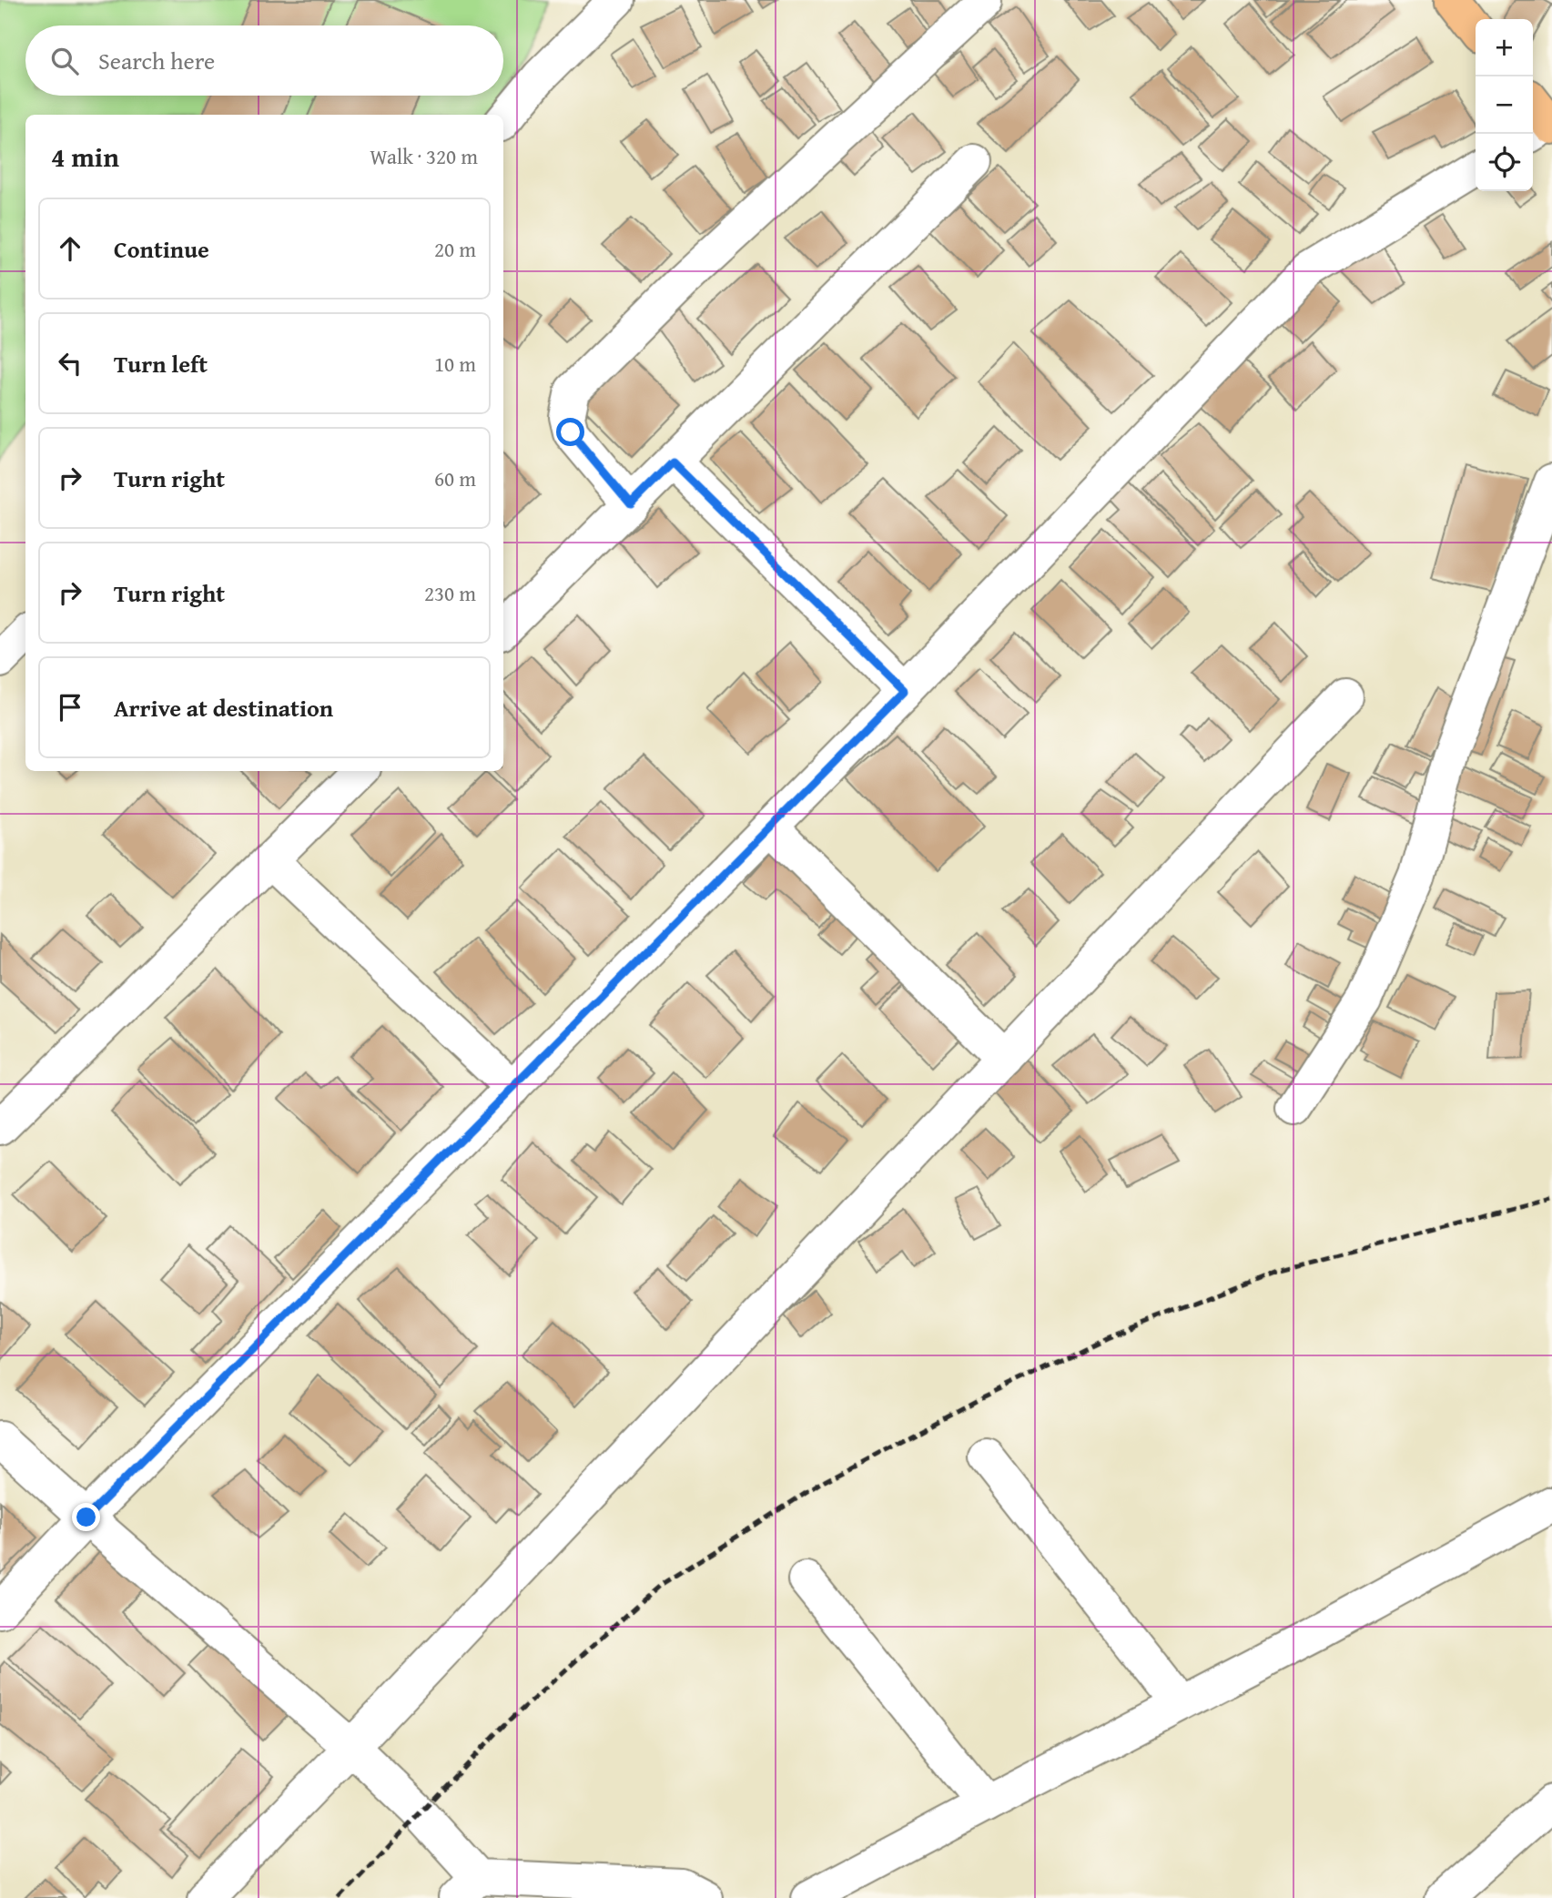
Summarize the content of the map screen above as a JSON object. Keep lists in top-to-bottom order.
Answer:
{
  "page": {
    "map_buttons": ["+", "−"],
    "search": "Search here",
    "heading": ["4 min", "Walk · 320 m"],
    "list": [
      ["Continue", "20 m"],
      ["Turn left", "10 m"],
      ["Turn right", "60 m"],
      ["Turn right", "230 m"],
      "Arrive at destination"
    ]
  }
}
